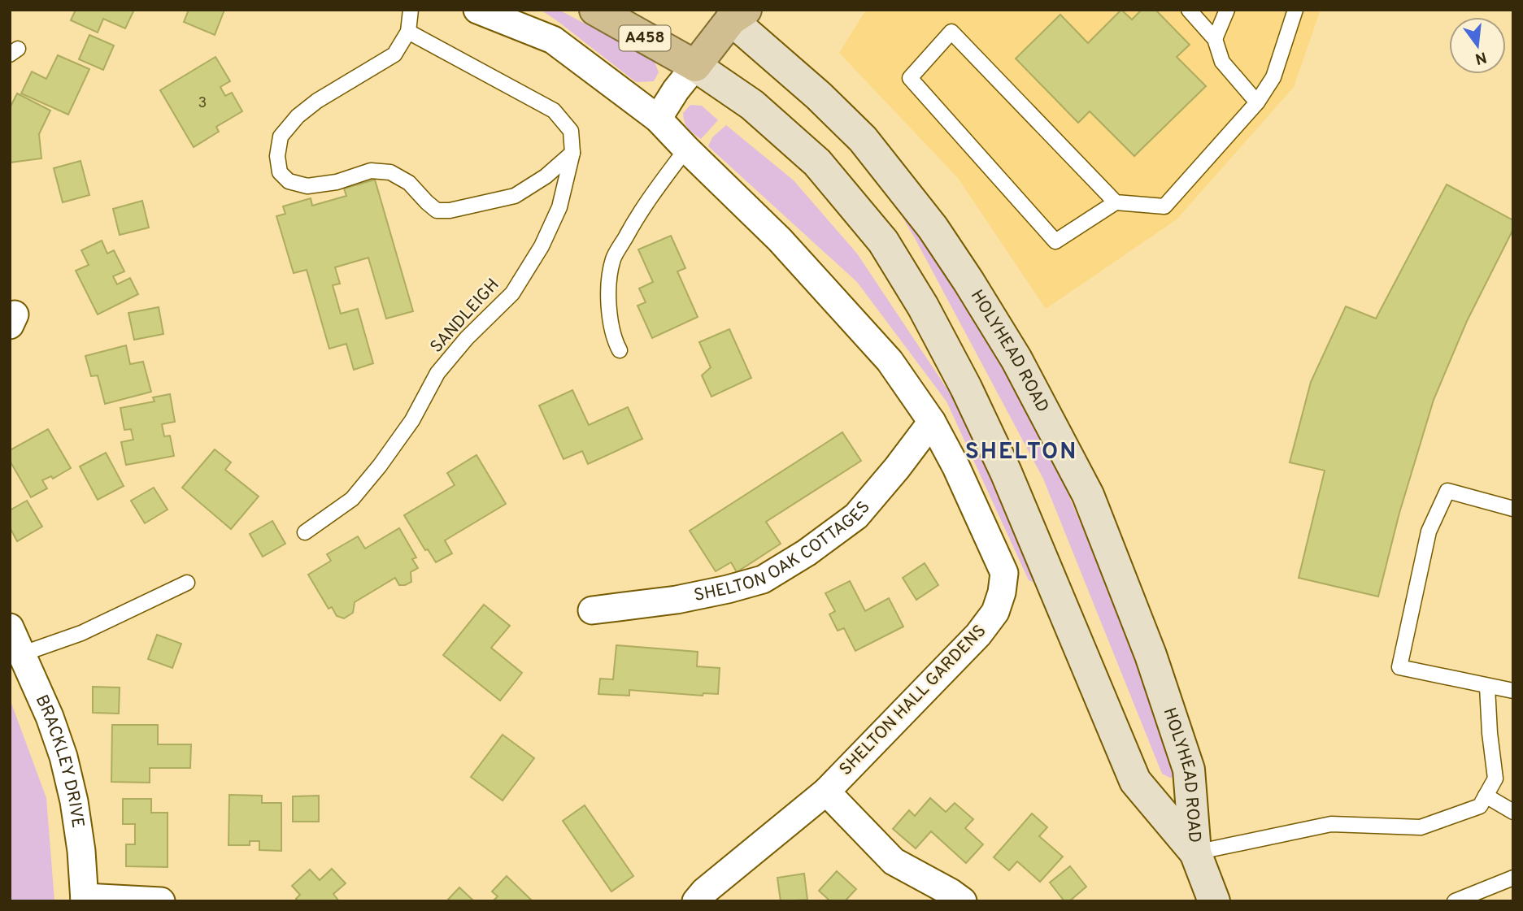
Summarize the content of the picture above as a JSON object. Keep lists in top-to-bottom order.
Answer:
{
  "streets": {
    "main road": ["A458", "HOLYHEAD ROAD"],
    "street": ["SHELTON OAK COTTAGES", "SHELTON HALL GARDENS", "BRACKLEY DRIVE"],
    "lane": ["SANDLEIGH"]
  },
  "crossings": [
    ["A458", "HOLYHEAD ROAD"],
    ["SHELTON OAK COTTAGES", "SHELTON HALL GARDENS"]
  ],
  "districts": ["SHELTON"],
  "house_numbers": ["3"],
  "north": "bottom"
}
